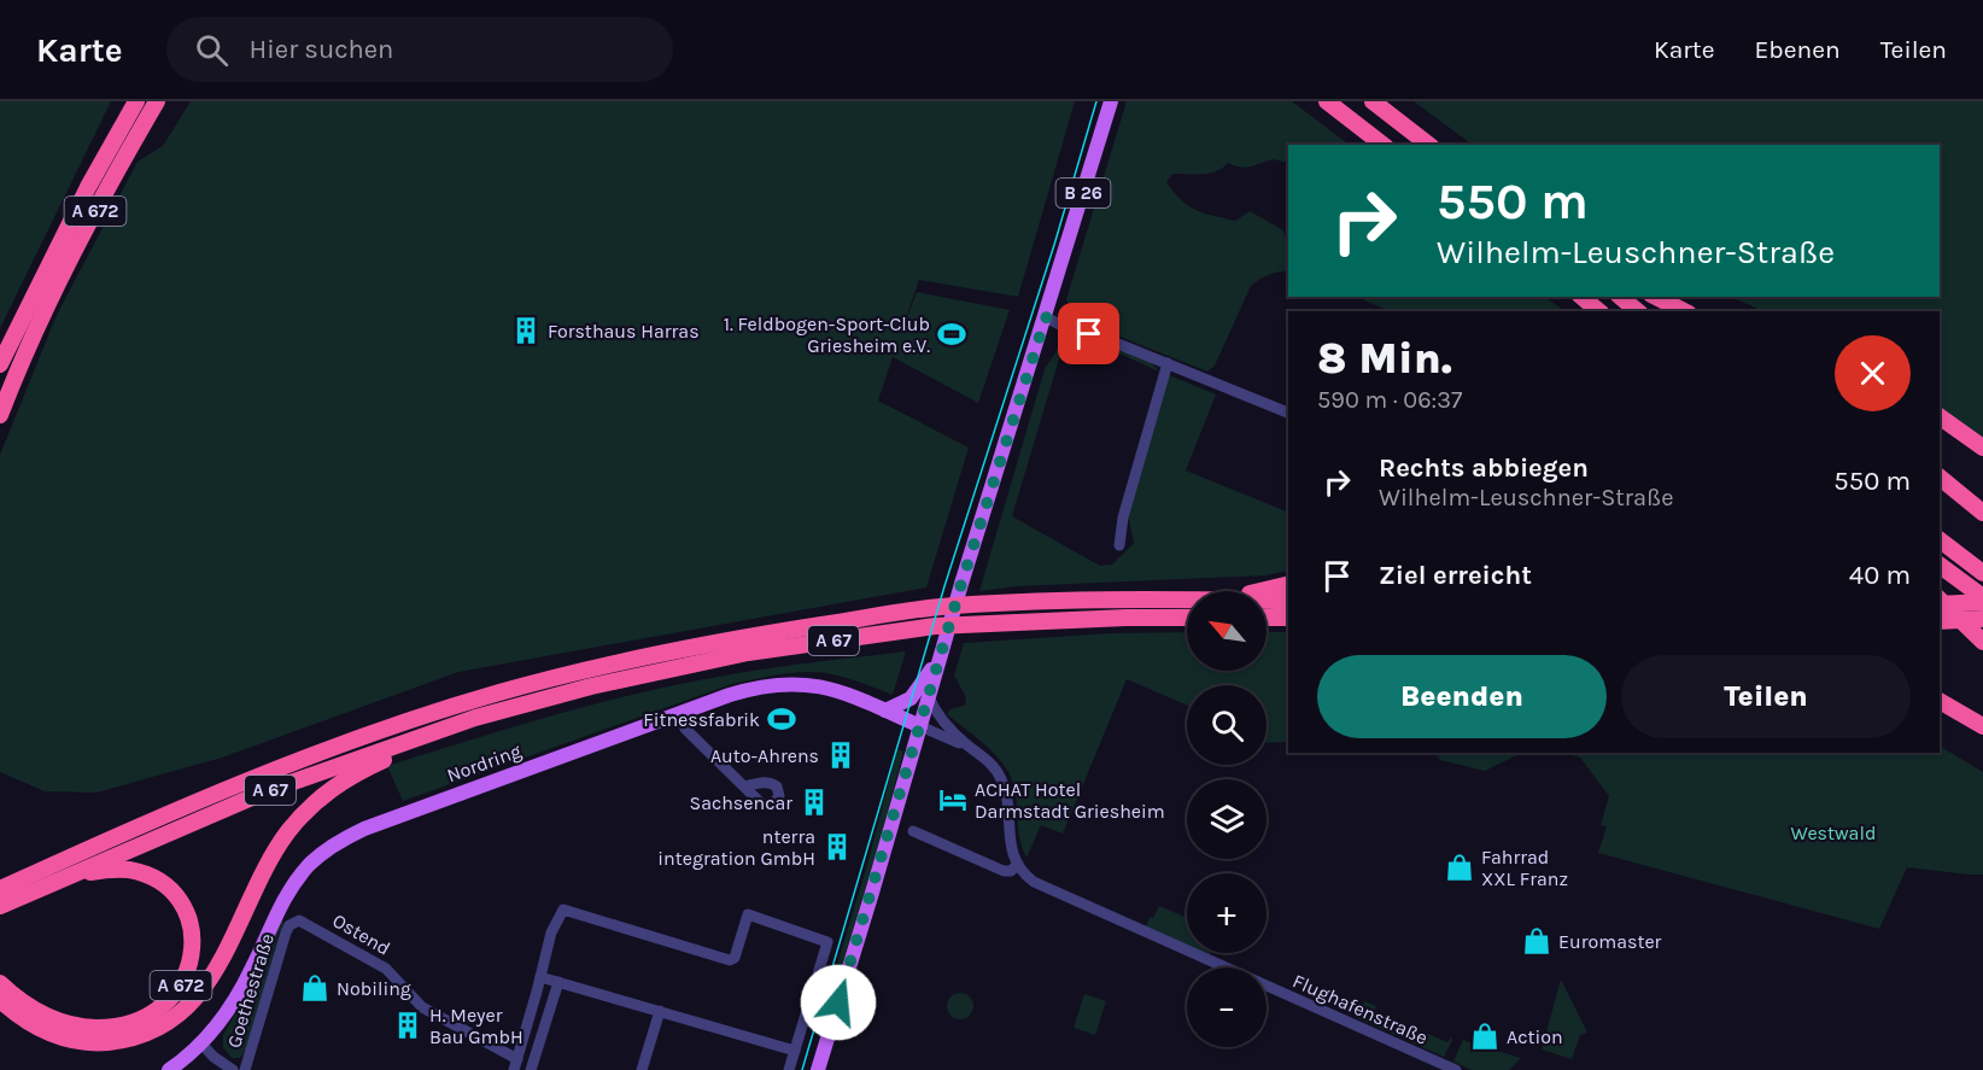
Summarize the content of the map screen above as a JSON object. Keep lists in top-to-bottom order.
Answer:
{
  "streets": {
    "highway": ["A 672", "A 67"],
    "main road": ["B 26", "Nordring"],
    "street": ["Ostend", "Goethestraße", "Flughafenstraße"]
  },
  "crossings": [
    ["B 26", "Nordring"],
    ["A 672", "A 67"],
    ["Ostend", "Goethestraße"]
  ],
  "parks": ["Westwald"],
  "places": {
    "building": [
      "Forsthaus Harras",
      "Auto-Ahrens",
      "Sachsencar",
      "nterra integration GmbH",
      "H. Meyer Bau GmbH"
    ],
    "sports": ["1. Feldbogen-Sport-Club Griesheim e.V.", "Fitnessfabrik"],
    "hotel": ["ACHAT Hotel Darmstadt Griesheim"],
    "shop": [
      "Fahrrad XXL Franz",
      "Euromaster",
      "Nobiling",
      "Action"
    ]
  },
  "north": "top left",
  "page": {
    "header": "Karte",
    "search": "Hier suchen",
    "nav": ["Karte", "Ebenen", "Teilen"],
    "turn": ["550 m", "Wilhelm-Leuschner-Straße"],
    "heading": ["8 Min.", "590 m · 06:37"],
    "list": [
      {
        "name": "Rechts abbiegen",
        "note": "Wilhelm-Leuschner-Straße",
        "value": "550 m"
      },
      {
        "name": "Ziel erreicht",
        "value": "40 m"
      }
    ],
    "map_buttons": ["+", "−"],
    "buttons": ["Beenden", "Teilen"]
  }
}
